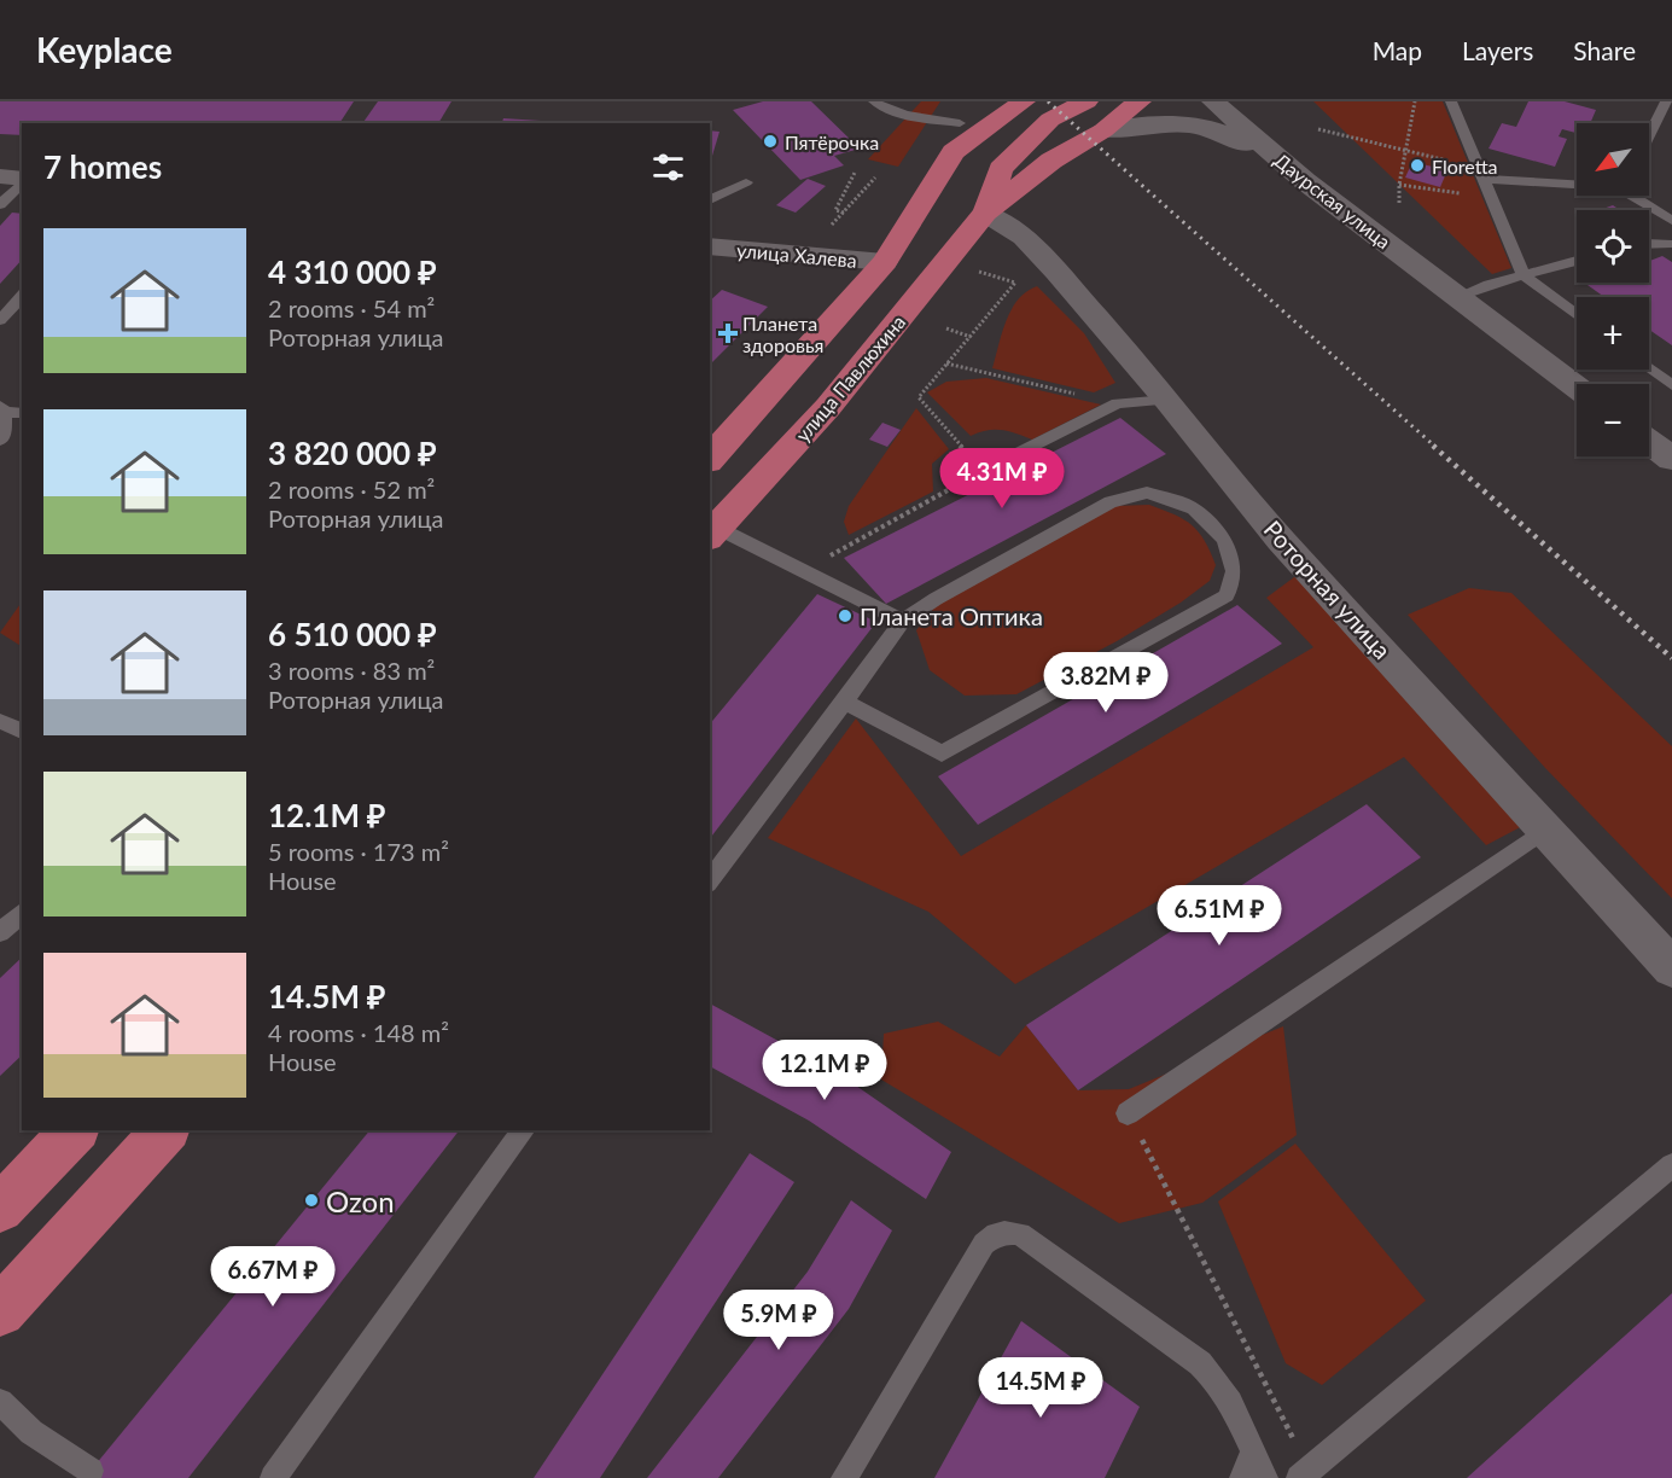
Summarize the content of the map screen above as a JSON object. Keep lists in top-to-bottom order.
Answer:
{
  "streets": {
    "main road": ["улица Павлюхина"],
    "street": ["Даурская улица", "улица Халева", "Роторная улица"]
  },
  "crossings": [
    ["улица Павлюхина", "Роторная улица"]
  ],
  "places": {
    "other": [
      "Пятёрочка",
      "Floretta",
      "Планета Оптика",
      "Ozon"
    ],
    "health": ["Планета здоровья"]
  },
  "north": "bottom left",
  "page": {
    "header": "Keyplace",
    "nav": ["Map", "Layers", "Share"],
    "map_buttons": ["+", "−"],
    "heading": "7 homes",
    "list": [
      {
        "name": "4 310 000 ₽",
        "note": "2 rooms · 54 m² · Роторная улица"
      },
      {
        "name": "3 820 000 ₽",
        "note": "2 rooms · 52 m² · Роторная улица"
      },
      {
        "name": "6 510 000 ₽",
        "note": "3 rooms · 83 m² · Роторная улица"
      },
      {
        "name": "12.1M ₽",
        "note": "5 rooms · 173 m² · House"
      },
      {
        "name": "14.5M ₽",
        "note": "4 rooms · 148 m² · House"
      }
    ],
    "price": [
      "4.31M ₽",
      "3.82M ₽",
      "6.51M ₽",
      "12.1M ₽",
      "6.67M ₽",
      "5.9M ₽",
      "14.5M ₽"
    ]
  }
}
